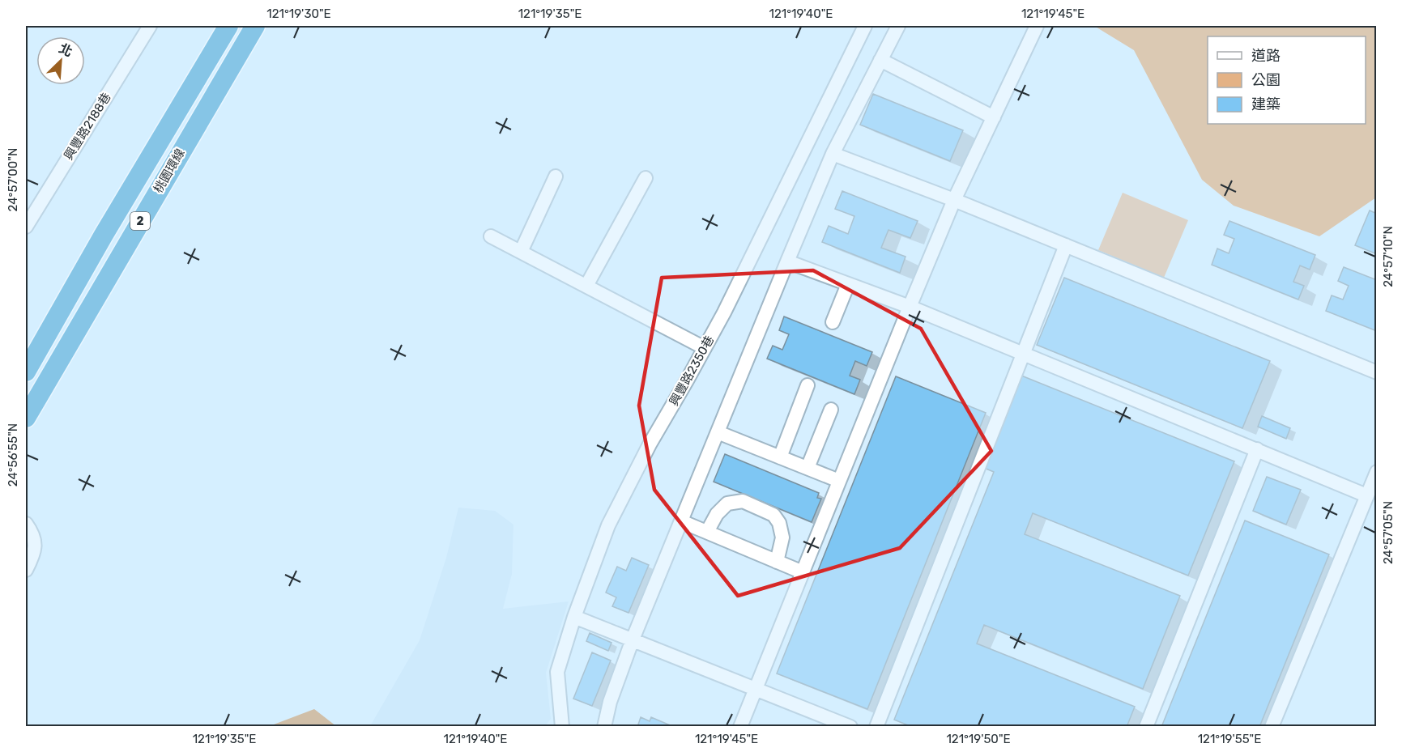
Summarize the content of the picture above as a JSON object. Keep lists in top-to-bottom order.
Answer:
{
  "streets": {
    "highway": ["桃園環線", "2"],
    "street": ["興豐路2188巷", "興豐路2350巷"]
  },
  "legend": ["道路", "公園", "建築"],
  "north": "top right",
  "coordinates": [
    "121°19'30\"E",
    "121°19'35\"E",
    "121°19'40\"E",
    "121°19'45\"E",
    "24°57'00\"N",
    "24°57'10\"N",
    "24°56'55\"N",
    "24°57'05\"N",
    "121°19'50\"E",
    "121°19'55\"E"
  ]
}
